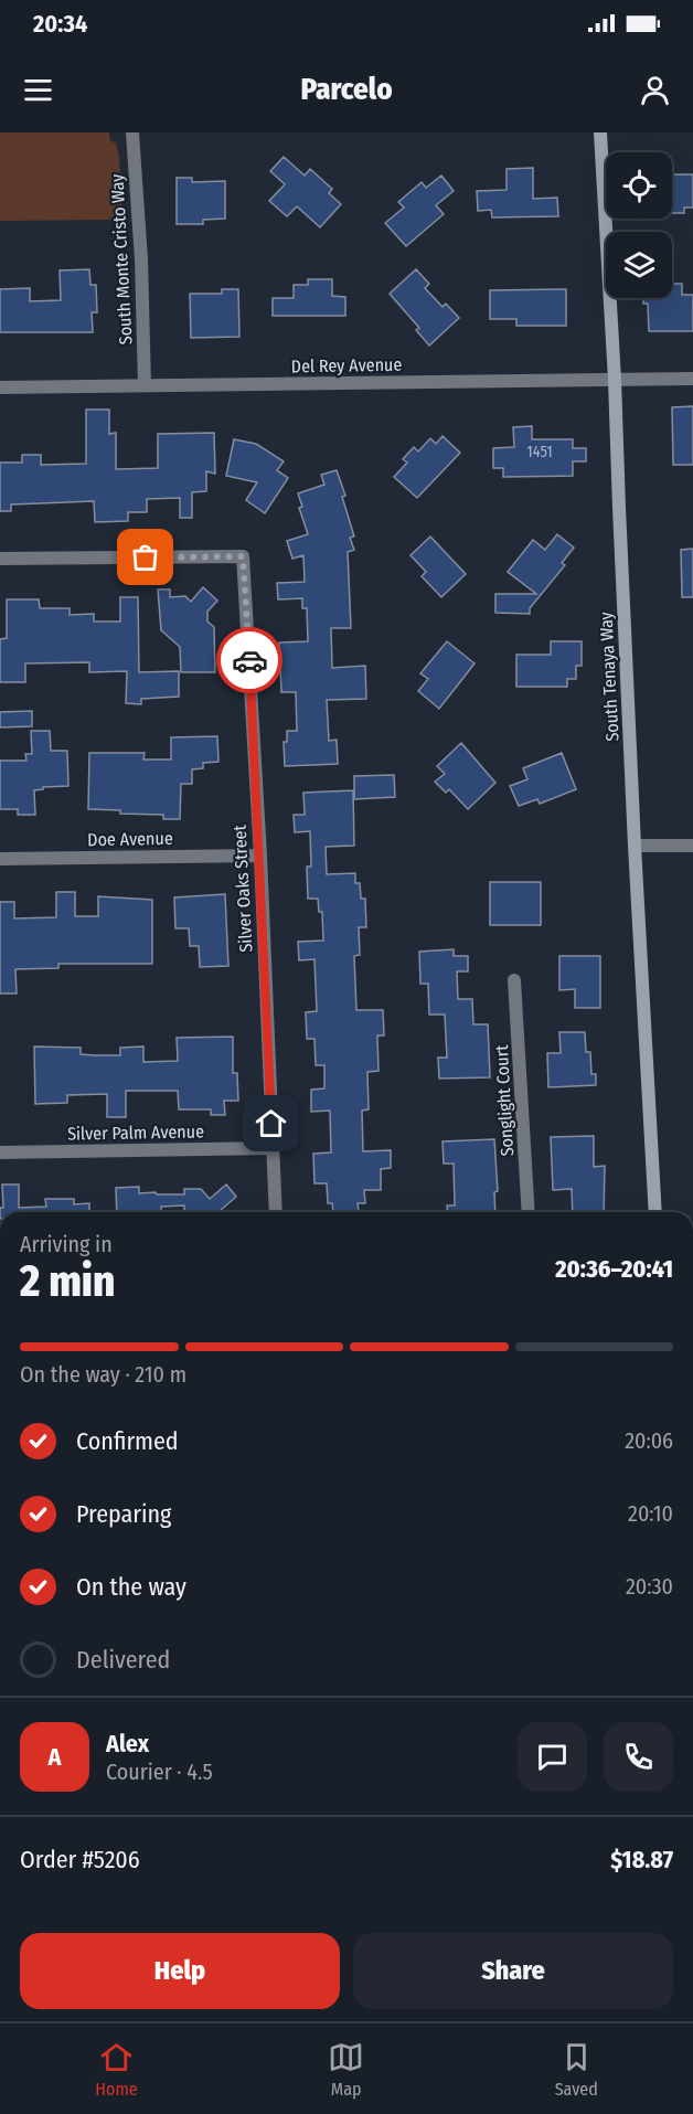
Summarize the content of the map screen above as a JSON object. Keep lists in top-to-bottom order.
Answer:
{
  "streets": {
    "street": [
      "South Monte Cristo Way",
      "Del Rey Avenue",
      "South Tenaya Way",
      "Doe Avenue",
      "Silver Oaks Street",
      "Songlight Court",
      "Silver Palm Avenue"
    ]
  },
  "crossings": [
    ["South Monte Cristo Way", "Del Rey Avenue"],
    ["Del Rey Avenue", "South Tenaya Way"],
    ["Doe Avenue", "Silver Oaks Street"],
    ["Silver Oaks Street", "Silver Palm Avenue"]
  ],
  "house_numbers": ["1451"],
  "page": {
    "status": "20:34",
    "header": "Parcelo",
    "heading": ["2 min", "Arriving in", "20:36–20:41"],
    "panel": [
      "Alex",
      "Courier · 4.5",
      "Order #5206",
      "$18.87"
    ],
    "bar": "On the way · 210 m",
    "list": [
      ["Confirmed", "20:06"],
      ["Preparing", "20:10"],
      ["On the way", "20:30"],
      "Delivered"
    ],
    "round": "A",
    "buttons": ["Help", "Share"],
    "tabs": ["Home", "Map", "Saved"]
  }
}
